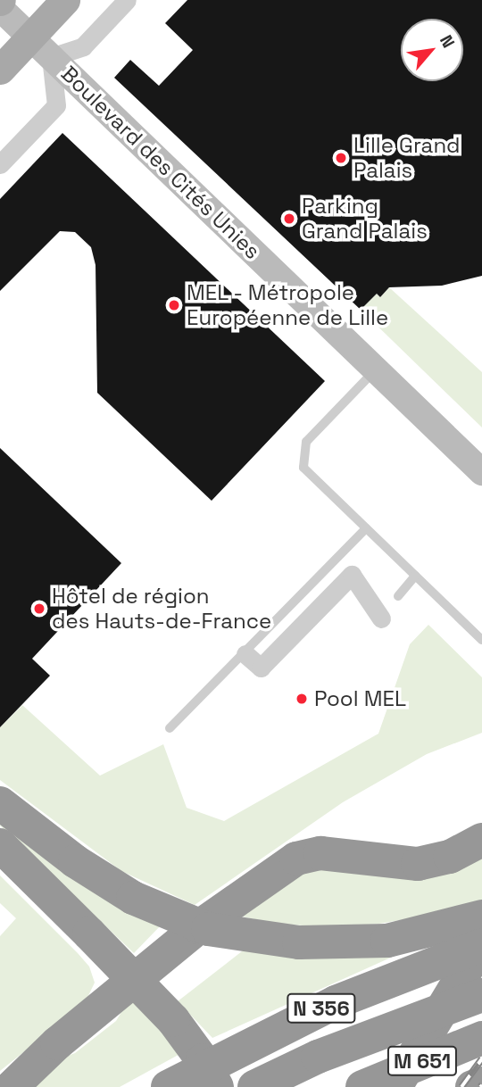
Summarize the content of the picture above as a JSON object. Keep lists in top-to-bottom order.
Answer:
{
  "streets": {
    "highway": ["N 356", "M 651"],
    "main road": ["Boulevard des Cités Unies"]
  },
  "places": [
    "Lille Grand Palais",
    "Parking Grand Palais",
    "MEL - Métropole Européenne de Lille",
    "Hôtel de région des Hauts-de-France",
    "Pool MEL"
  ],
  "north": "top right"
}
